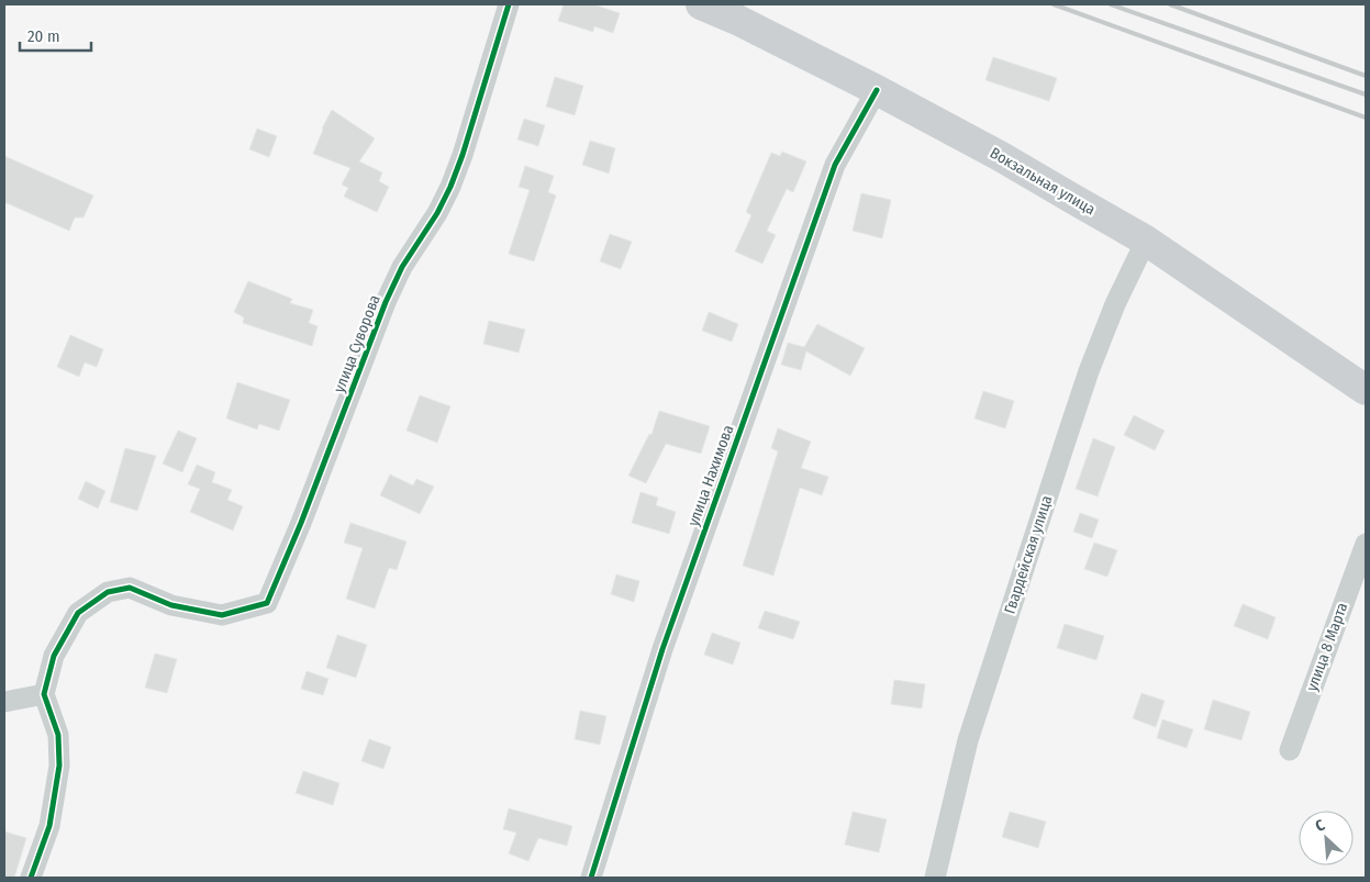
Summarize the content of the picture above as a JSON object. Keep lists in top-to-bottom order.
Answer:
{
  "streets": {
    "main road": ["Вокзальная улица"],
    "street": [
      "улица Суворова",
      "улица Нахимова",
      "Гвардейская улица",
      "улица 8 Марта"
    ]
  },
  "crossings": [
    ["Вокзальная улица", "улица Нахимова"],
    ["Вокзальная улица", "Гвардейская улица"]
  ],
  "scale_bar": "20 m",
  "north": "top left"
}
